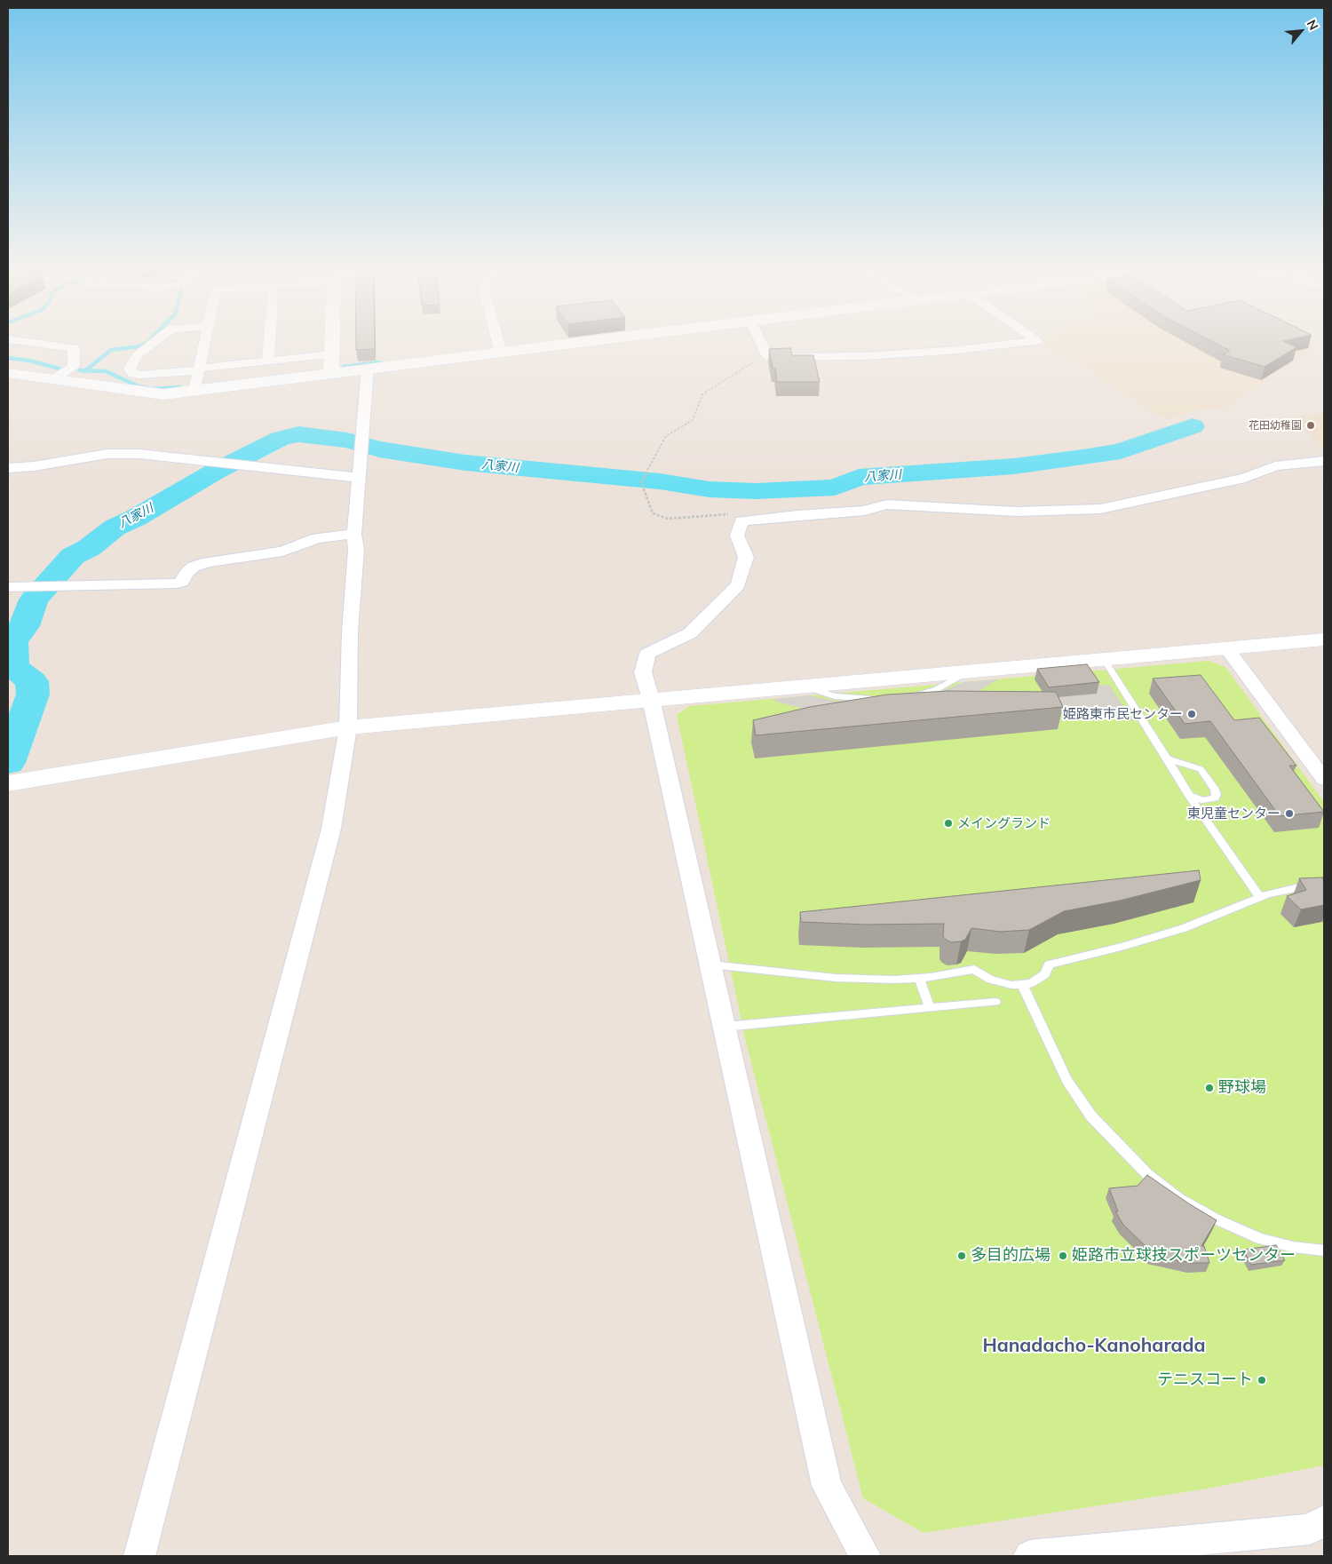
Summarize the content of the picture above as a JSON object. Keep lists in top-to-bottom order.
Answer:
{
  "districts": ["Hanadacho-Kanoharada"],
  "water": ["八家川"],
  "places": [
    "花田幼稚園",
    "姫路東市民センター",
    "東児童センター",
    "メイングランド",
    "野球場",
    "多目的広場",
    "姫路市立球技スポーツセンター",
    "テニスコート"
  ],
  "north": "top right"
}
